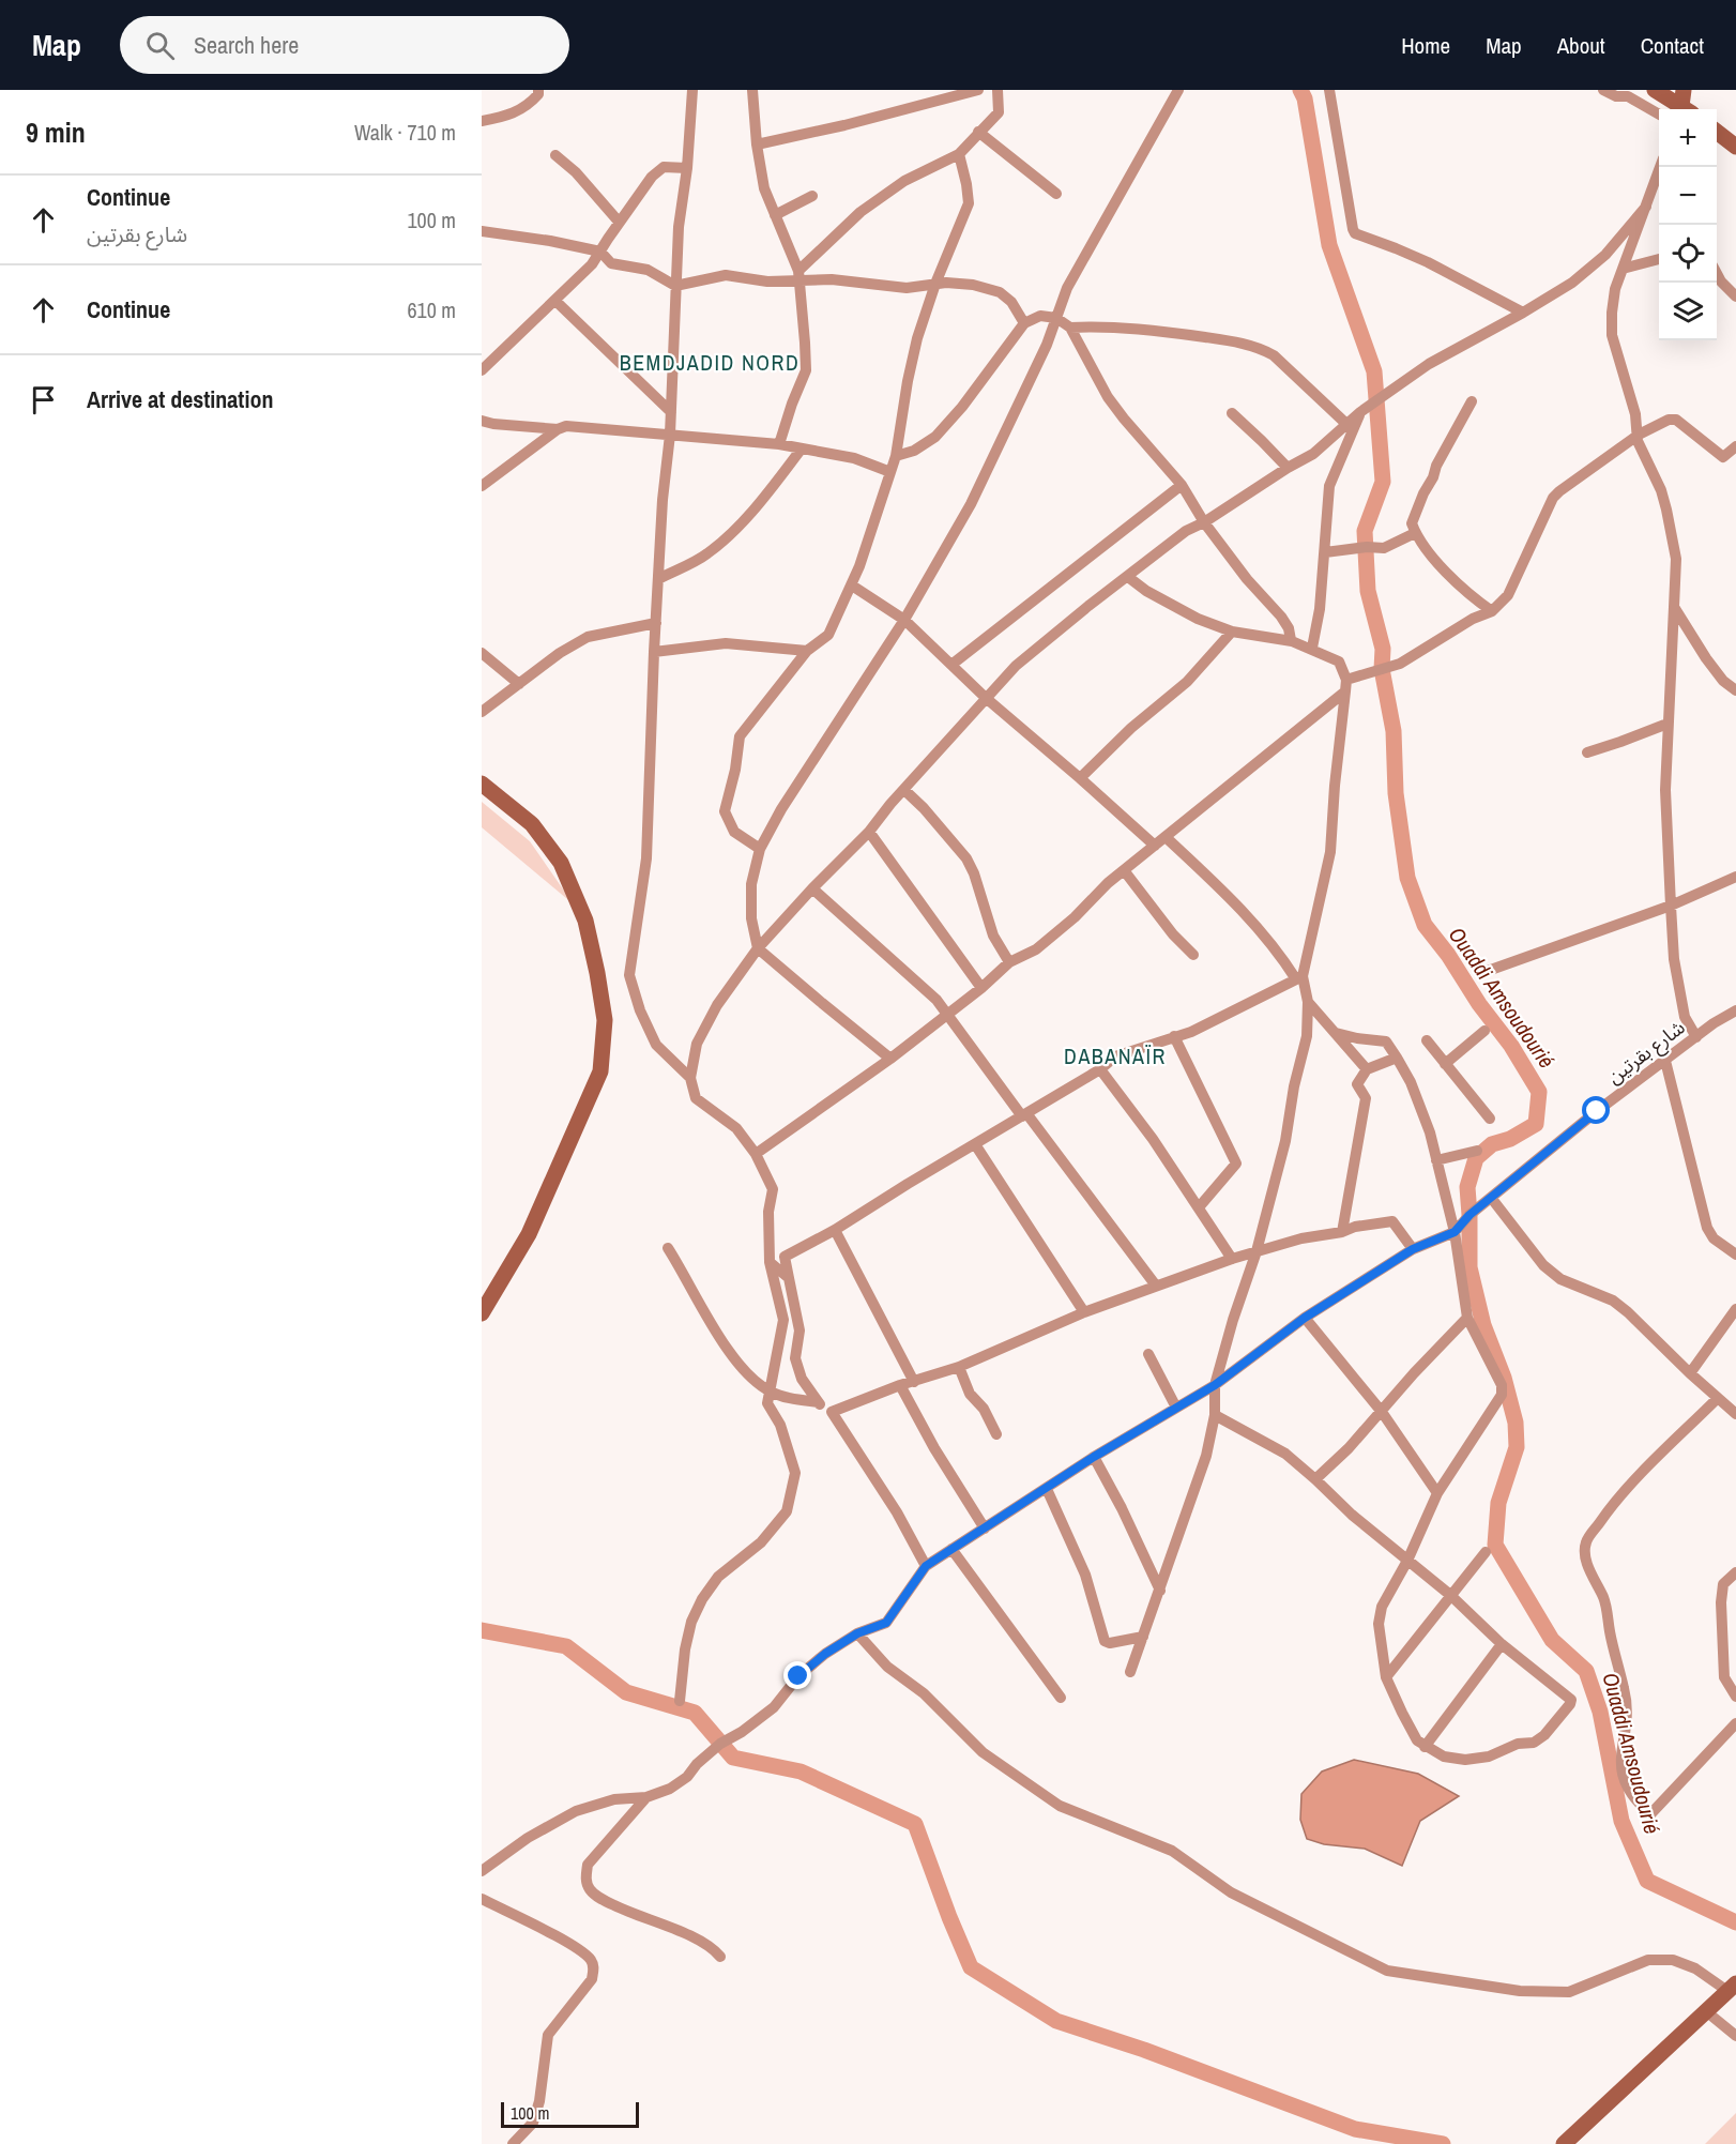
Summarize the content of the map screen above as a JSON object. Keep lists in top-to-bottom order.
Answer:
{
  "streets": {
    "street": ["شارع بقرتين"]
  },
  "districts": ["BEMDJADID NORD", "DABANAÏR"],
  "water": ["Ouaddi Amsoudourié"],
  "scale_bar": "100 m",
  "page": {
    "header": "Map",
    "search": "Search here",
    "nav": [
      "Home",
      "Map",
      "About",
      "Contact"
    ],
    "heading": ["9 min", "Walk · 710 m"],
    "map_buttons": ["+", "−"],
    "list": [
      ["Continue", "شارع بقرتين", "100 m"],
      ["Continue", "610 m"],
      "Arrive at destination"
    ],
    "scale": "100 m"
  }
}
